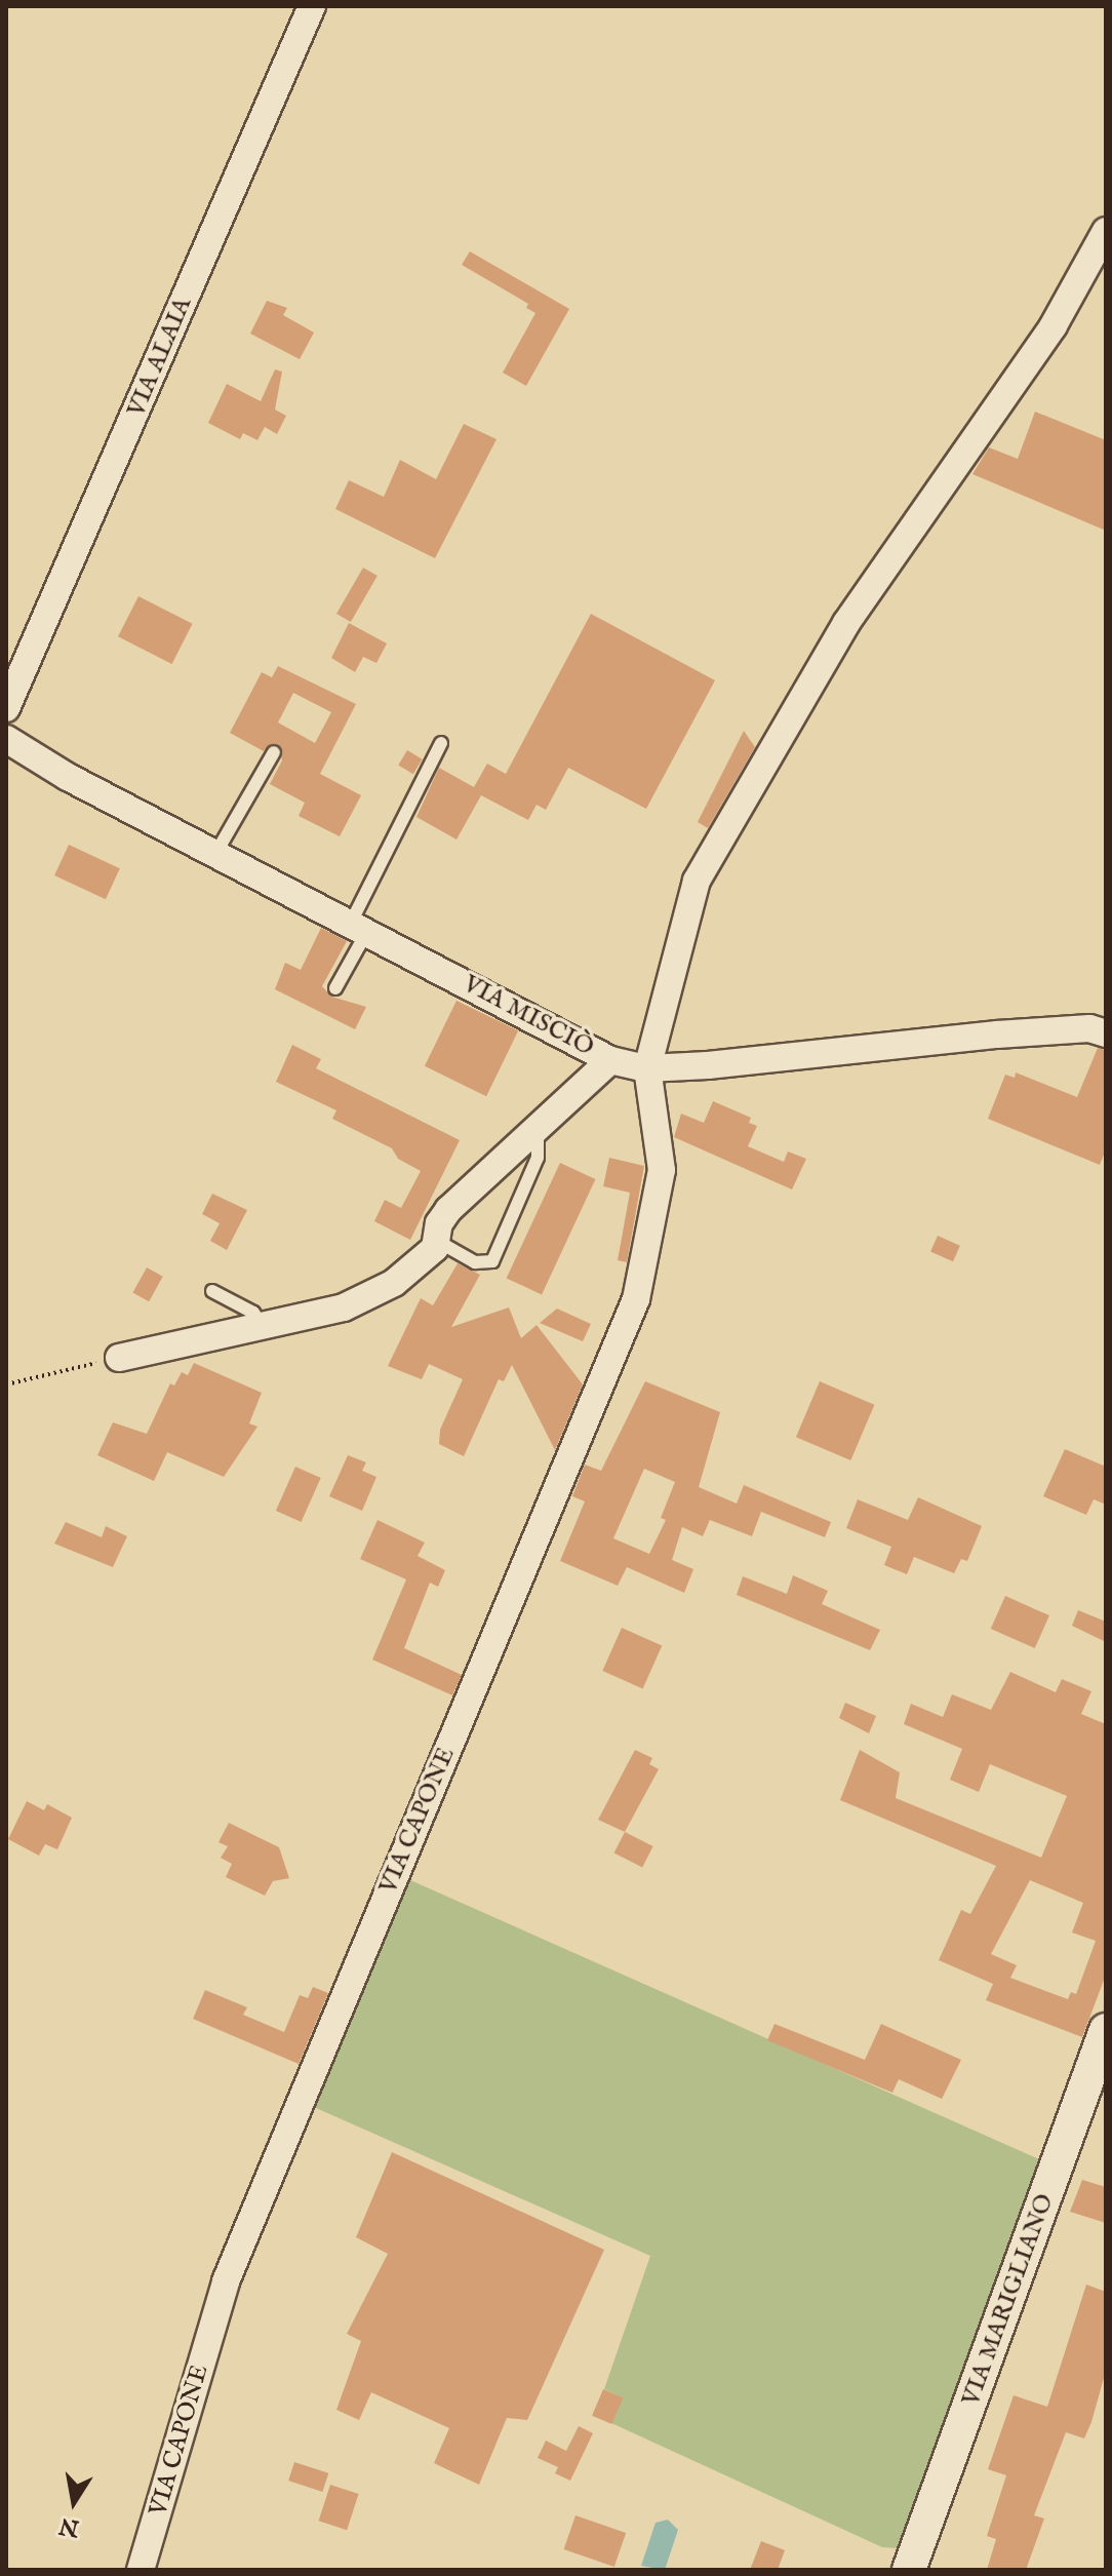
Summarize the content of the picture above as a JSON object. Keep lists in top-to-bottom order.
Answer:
{
  "streets": {
    "street": [
      "VIA ALAIA",
      "VIA MISCIÒ",
      "VIA CAPONE",
      "VIA MARIGLIANO"
    ]
  },
  "crossings": [
    ["VIA MISCIÒ", "VIA CAPONE"]
  ],
  "north": "bottom"
}
